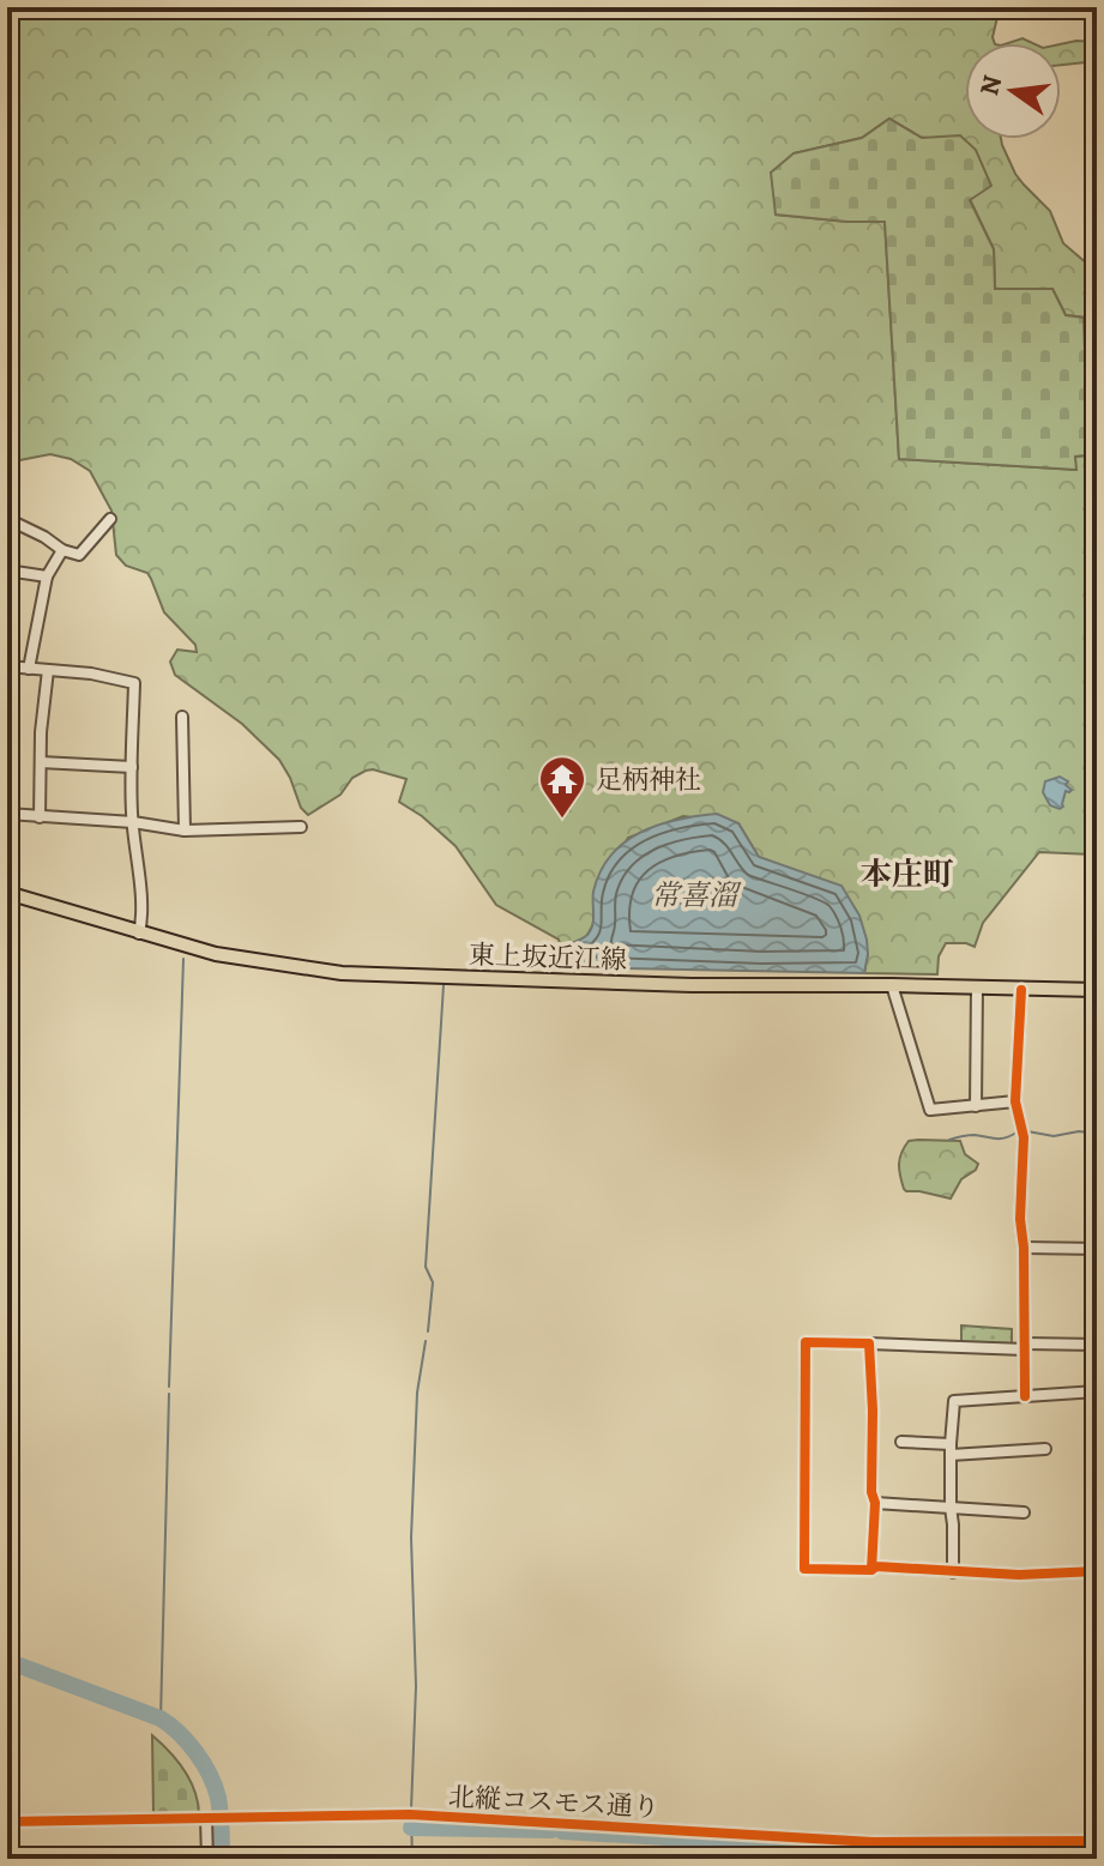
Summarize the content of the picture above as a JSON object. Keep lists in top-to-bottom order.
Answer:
{
  "streets": {
    "main road": ["東上坂近江線"],
    "street": ["北縦コスモス通り"]
  },
  "districts": ["本庄町"],
  "water": ["常喜溜"],
  "places": {
    "temple": ["足柄神社"]
  },
  "north": "left"
}
